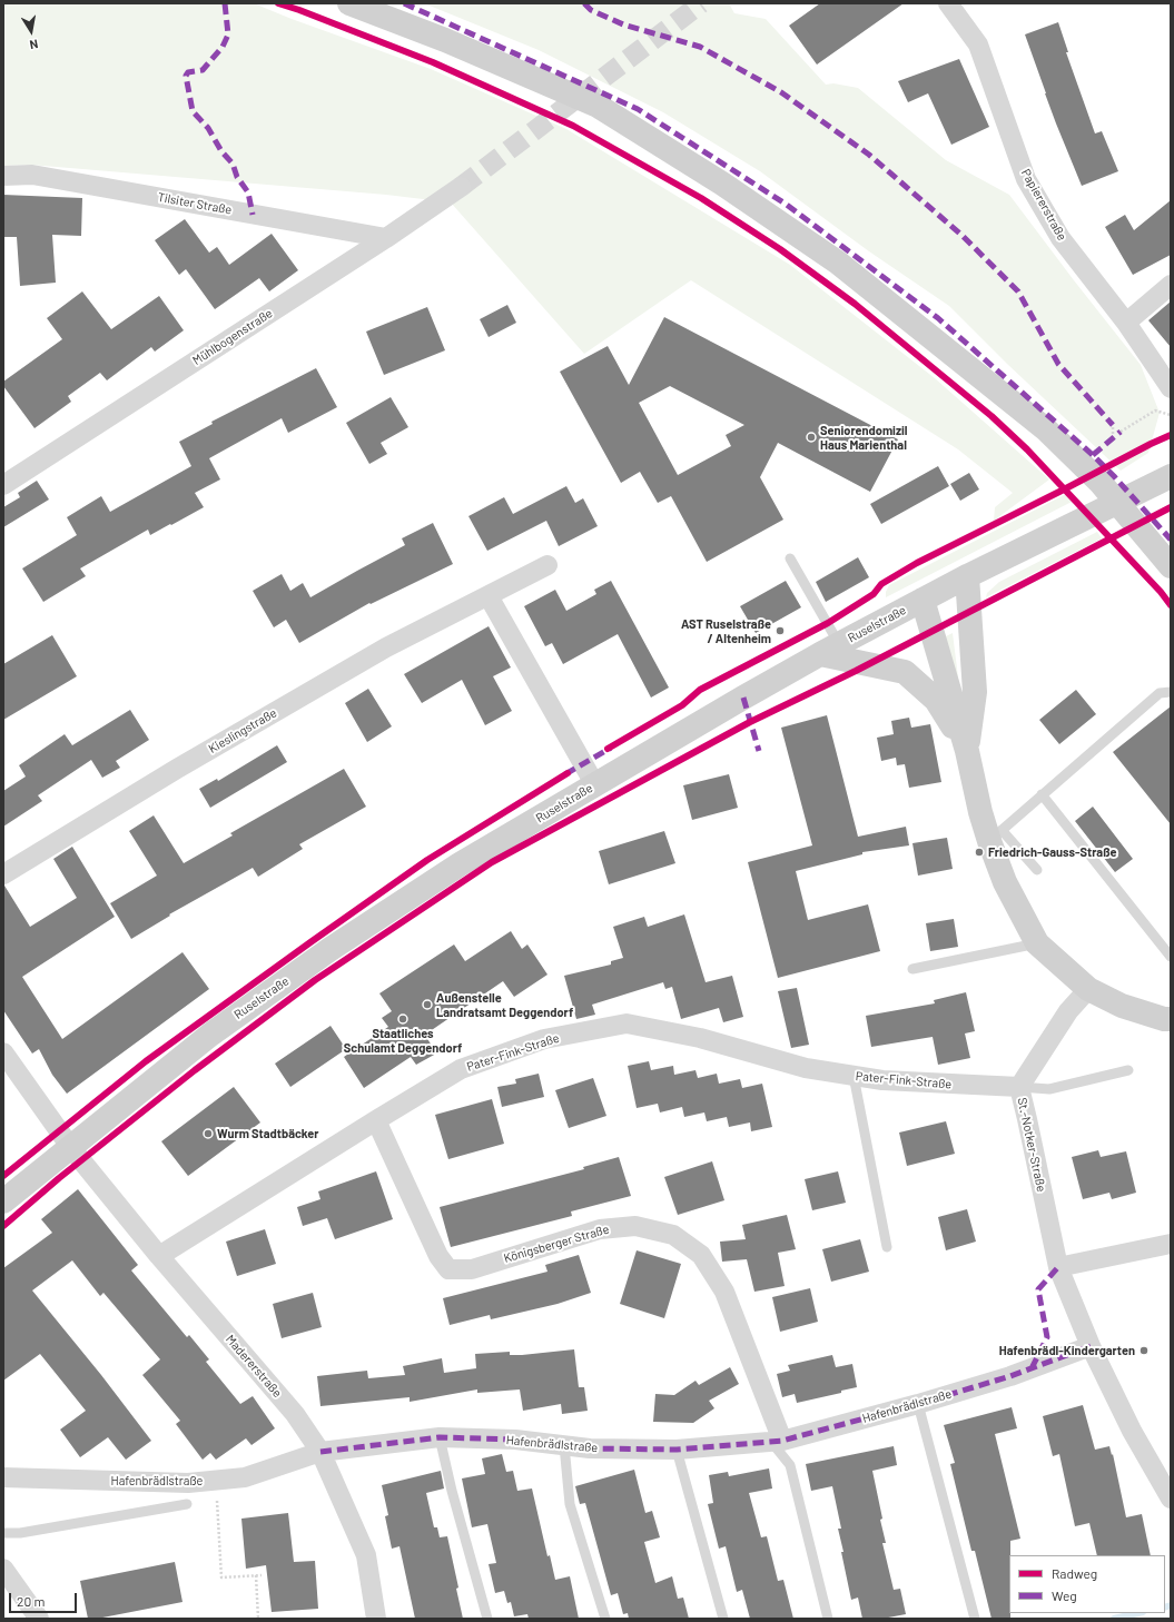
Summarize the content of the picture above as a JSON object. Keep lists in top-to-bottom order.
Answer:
{
  "streets": {
    "main road": ["Ruselstraße"],
    "street": [
      "Tilsiter Straße",
      "Papiererstraße",
      "Mühlbogenstraße",
      "Kieslingstraße",
      "Pater-Fink-Straße",
      "St.-Notker-Straße",
      "Königsberger Straße",
      "Madererstraße",
      "Hafenbrädlstraße"
    ]
  },
  "crossings": [
    ["Tilsiter Straße", "Mühlbogenstraße"],
    ["Ruselstraße", "Madererstraße"],
    ["Pater-Fink-Straße", "St.-Notker-Straße"],
    ["Pater-Fink-Straße", "Königsberger Straße"],
    ["Pater-Fink-Straße", "Madererstraße"],
    ["St.-Notker-Straße", "Hafenbrädlstraße"],
    ["Königsberger Straße", "Hafenbrädlstraße"],
    ["Madererstraße", "Hafenbrädlstraße"]
  ],
  "places": [
    "Seniorendomizil Haus Marienthal",
    "AST Ruselstraße / Altenheim",
    "Friedrich-Gauss-Straße",
    "Außenstelle Landratsamt Deggendorf",
    "Staatliches Schulamt Deggendorf",
    "Wurm Stadtbäcker",
    "Hafenbrädl-Kindergarten"
  ],
  "legend": ["Radweg", "Weg"],
  "scale_bar": "20 m",
  "north": "bottom"
}
